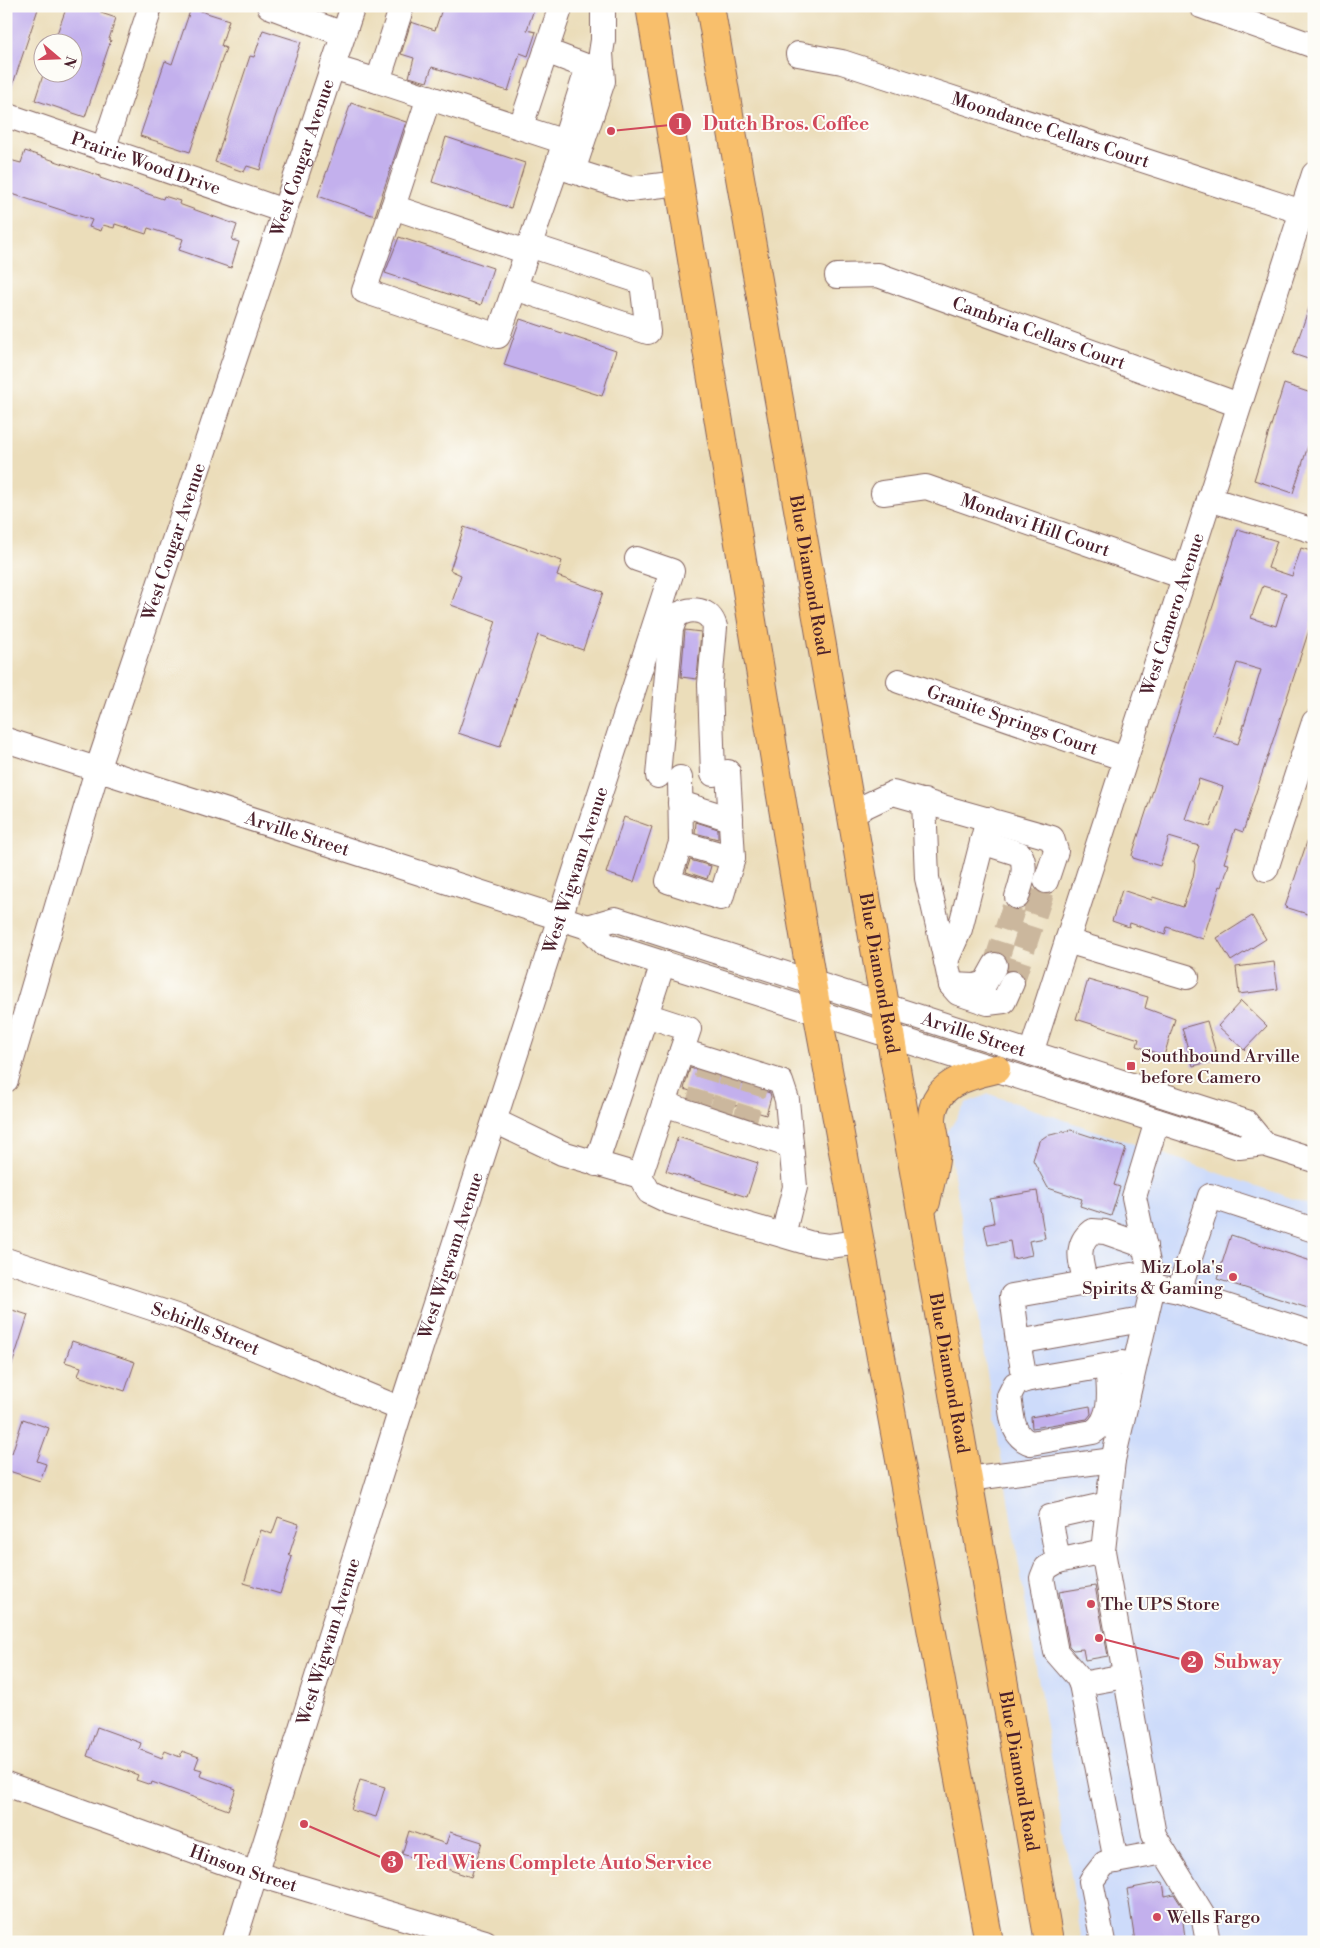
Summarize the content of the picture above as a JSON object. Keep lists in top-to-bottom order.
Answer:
{
  "streets": {
    "highway": ["Blue Diamond Road"],
    "street": [
      "Moondance Cellars Court",
      "West Cougar Avenue",
      "Prairie Wood Drive",
      "Cambria Cellars Court",
      "Mondavi Hill Court",
      "West Camero Avenue",
      "Granite Springs Court",
      "Arville Street",
      "West Wigwam Avenue",
      "Schirlls Street",
      "Hinson Street"
    ]
  },
  "crossings": [
    ["Moondance Cellars Court", "West Camero Avenue"],
    ["West Cougar Avenue", "Prairie Wood Drive"],
    ["West Cougar Avenue", "Arville Street"],
    ["Cambria Cellars Court", "West Camero Avenue"],
    ["Mondavi Hill Court", "West Camero Avenue"],
    ["Blue Diamond Road", "Arville Street"],
    ["West Camero Avenue", "Granite Springs Court"],
    ["West Camero Avenue", "Arville Street"],
    ["Arville Street", "West Wigwam Avenue"],
    ["West Wigwam Avenue", "Schirlls Street"],
    ["West Wigwam Avenue", "Hinson Street"]
  ],
  "places": {
    "other": [
      "Dutch Bros. Coffee",
      "Miz Lola's Spirits & Gaming",
      "The UPS Store",
      "Subway",
      "Ted Wiens Complete Auto Service",
      "Wells Fargo"
    ],
    "transit": ["Southbound Arville before Camero"]
  },
  "north": "right"
}
